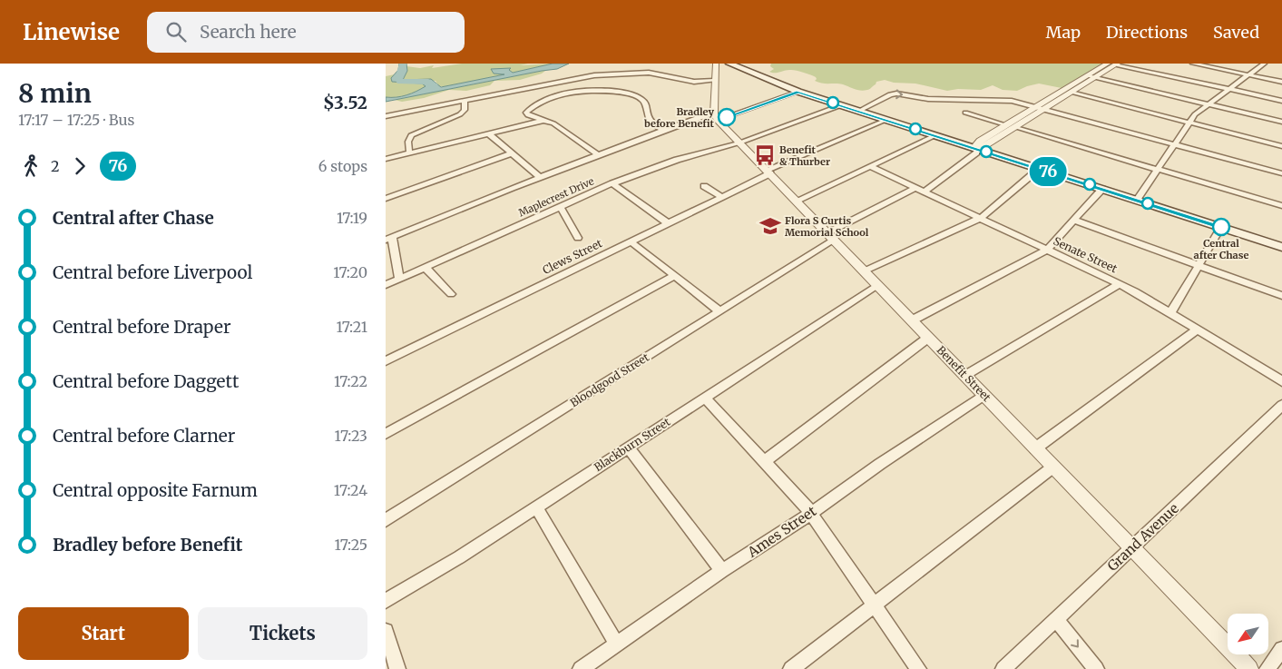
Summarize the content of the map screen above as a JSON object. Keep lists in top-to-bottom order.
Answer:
{
  "streets": {
    "street": [
      "Maplecrest Drive",
      "Senate Street",
      "Clews Street",
      "Benefit Street",
      "Bloodgood Street",
      "Blackburn Street",
      "Ames Street",
      "Grand Avenue"
    ]
  },
  "crossings": [
    ["Maplecrest Drive", "Benefit Street"],
    ["Senate Street", "Bloodgood Street"],
    ["Clews Street", "Benefit Street"],
    ["Benefit Street", "Bloodgood Street"],
    ["Benefit Street", "Blackburn Street"],
    ["Benefit Street", "Ames Street"],
    ["Benefit Street", "Grand Avenue"]
  ],
  "places": {
    "other": ["Bradley before Benefit", "Central after Chase"],
    "bus stop": ["Benefit & Thurber"],
    "school or university": ["Flora S Curtis Memorial School"]
  },
  "lines": ["bus line 76"],
  "north": "bottom left",
  "page": {
    "header": "Linewise",
    "search": "Search here",
    "nav": ["Map", "Directions", "Saved"],
    "heading": ["8 min", "17:17 – 17:25 · Bus", "$3.52"],
    "on_map": "76",
    "legs": ["2", "76", "6 stops"],
    "list": [
      {
        "name": "Central after Chase",
        "value": "17:19"
      },
      {
        "name": "Central before Liverpool",
        "value": "17:20"
      },
      {
        "name": "Central before Draper",
        "value": "17:21"
      },
      {
        "name": "Central before Daggett",
        "value": "17:22"
      },
      {
        "name": "Central before Clarner",
        "value": "17:23"
      },
      {
        "name": "Central opposite Farnum",
        "value": "17:24"
      },
      {
        "name": "Bradley before Benefit",
        "value": "17:25"
      }
    ],
    "buttons": ["Start", "Tickets"]
  }
}
